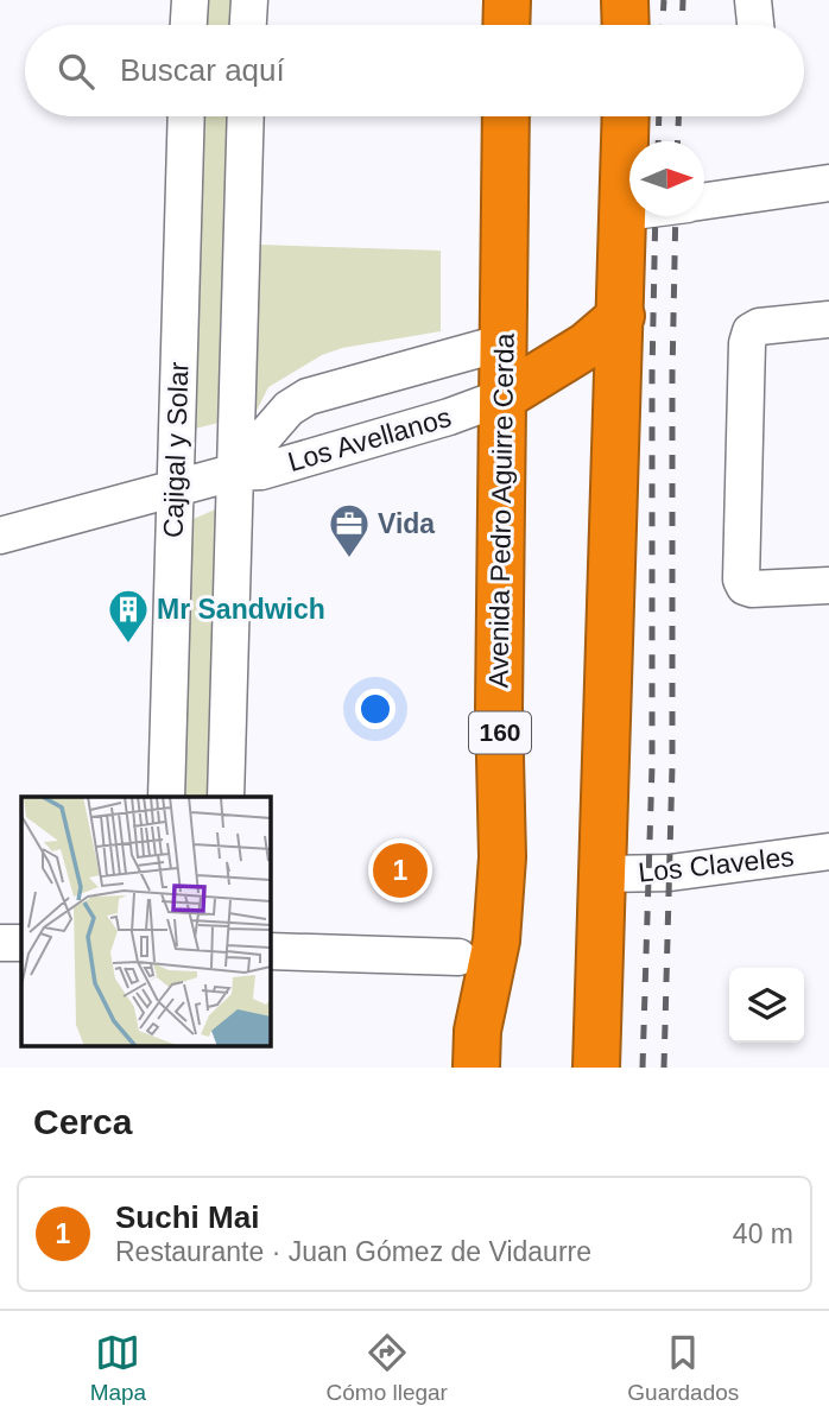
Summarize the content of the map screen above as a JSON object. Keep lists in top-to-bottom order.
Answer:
{
  "streets": {
    "highway": ["Avenida Pedro Aguirre Cerda", "160"],
    "street": ["Los Avellanos", "Cajigal y Solar", "Los Claveles"]
  },
  "crossings": [
    ["Los Avellanos", "Cajigal y Solar"],
    ["Los Avellanos", "Avenida Pedro Aguirre Cerda"]
  ],
  "places": {
    "office": ["Vida"],
    "building": ["Mr Sandwich"]
  },
  "north": "right",
  "page": {
    "search": "Buscar aquí",
    "pins": "1",
    "heading": "Cerca",
    "list": [
      {
        "mark": "1",
        "name": "Suchi Mai",
        "note": "Restaurante · Juan Gómez de Vidaurre",
        "value": "40 m"
      }
    ],
    "nav": ["Mapa", "Cómo llegar", "Guardados"]
  }
}
